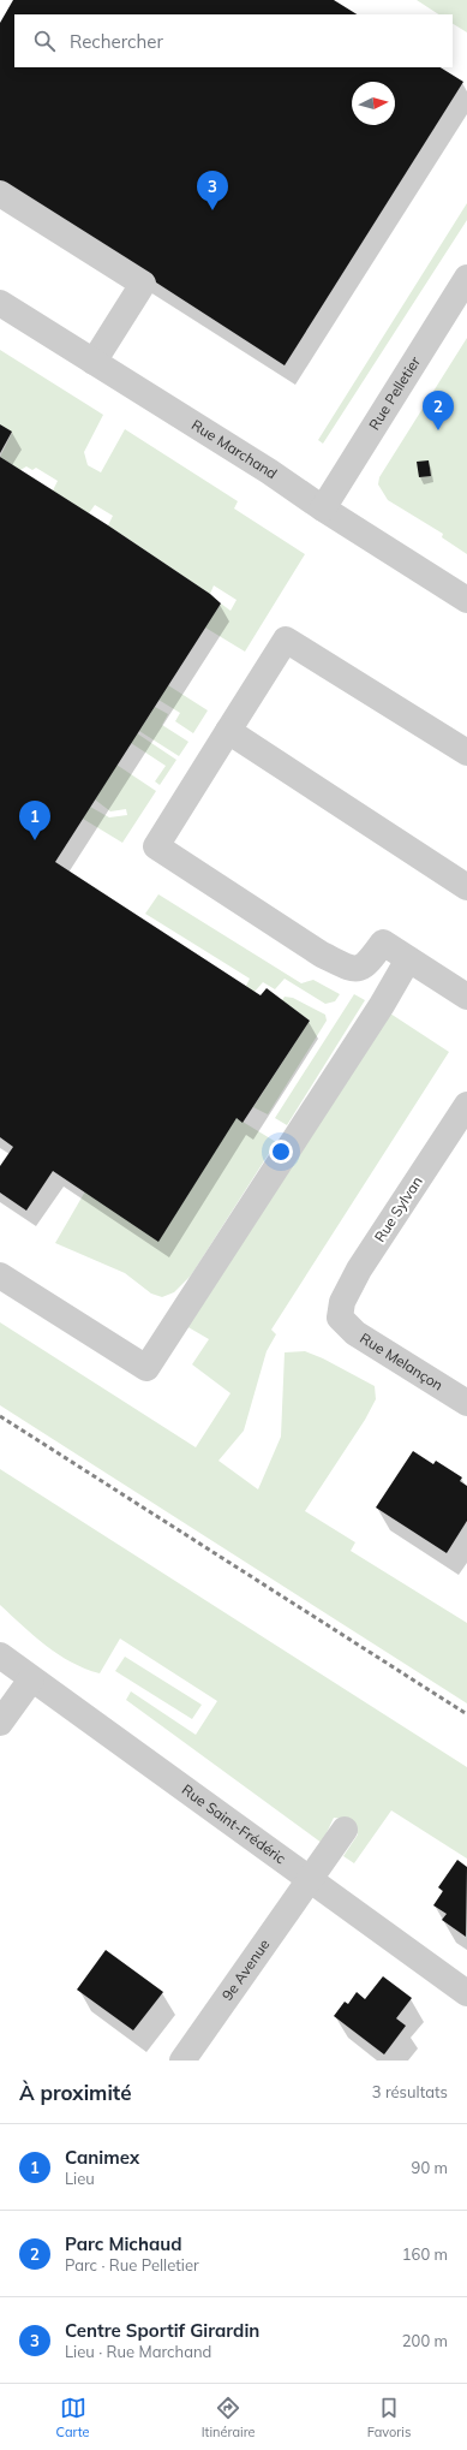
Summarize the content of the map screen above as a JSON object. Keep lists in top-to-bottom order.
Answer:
{
  "streets": {
    "street": [
      "Rue Pelletier",
      "Rue Marchand",
      "Rue Sylvan",
      "Rue Melançon",
      "Rue Saint-Frédéric",
      "9e Avenue"
    ]
  },
  "crossings": [
    ["Rue Pelletier", "Rue Marchand"],
    ["Rue Sylvan", "Rue Melançon"],
    ["Rue Saint-Frédéric", "9e Avenue"]
  ],
  "north": "right",
  "page": {
    "search": "Rechercher",
    "pins": ["3", "2", "1"],
    "heading": ["À proximité", "3 résultats"],
    "list": [
      {
        "mark": "1",
        "name": "Canimex",
        "note": "Lieu",
        "value": "90 m"
      },
      {
        "mark": "2",
        "name": "Parc Michaud",
        "note": "Parc · Rue Pelletier",
        "value": "160 m"
      },
      {
        "mark": "3",
        "name": "Centre Sportif Girardin",
        "note": "Lieu · Rue Marchand",
        "value": "200 m"
      }
    ],
    "nav": ["Carte", "Itinéraire", "Favoris"]
  }
}
